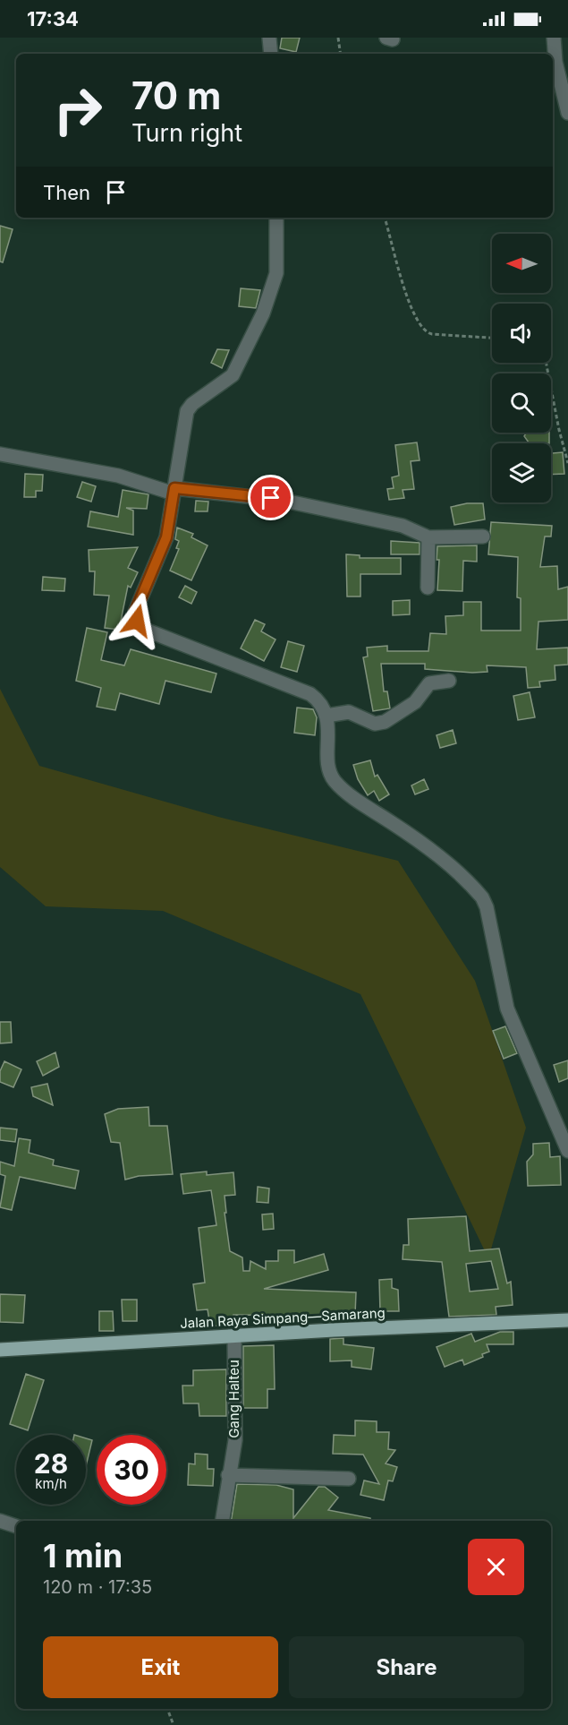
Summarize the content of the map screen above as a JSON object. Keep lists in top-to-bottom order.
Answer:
{
  "streets": {
    "main road": ["Jalan Raya Simpang—Samarang"],
    "street": ["Gang Halteu"]
  },
  "crossings": [
    ["Jalan Raya Simpang—Samarang", "Gang Halteu"]
  ],
  "north": "left",
  "page": {
    "status": "17:34",
    "turn": ["70 m", "Turn right"],
    "then": "Then",
    "speed": "28 km/h",
    "limit": "30",
    "heading": ["1 min", "120 m · 17:35"],
    "buttons": ["Exit", "Share"]
  }
}
